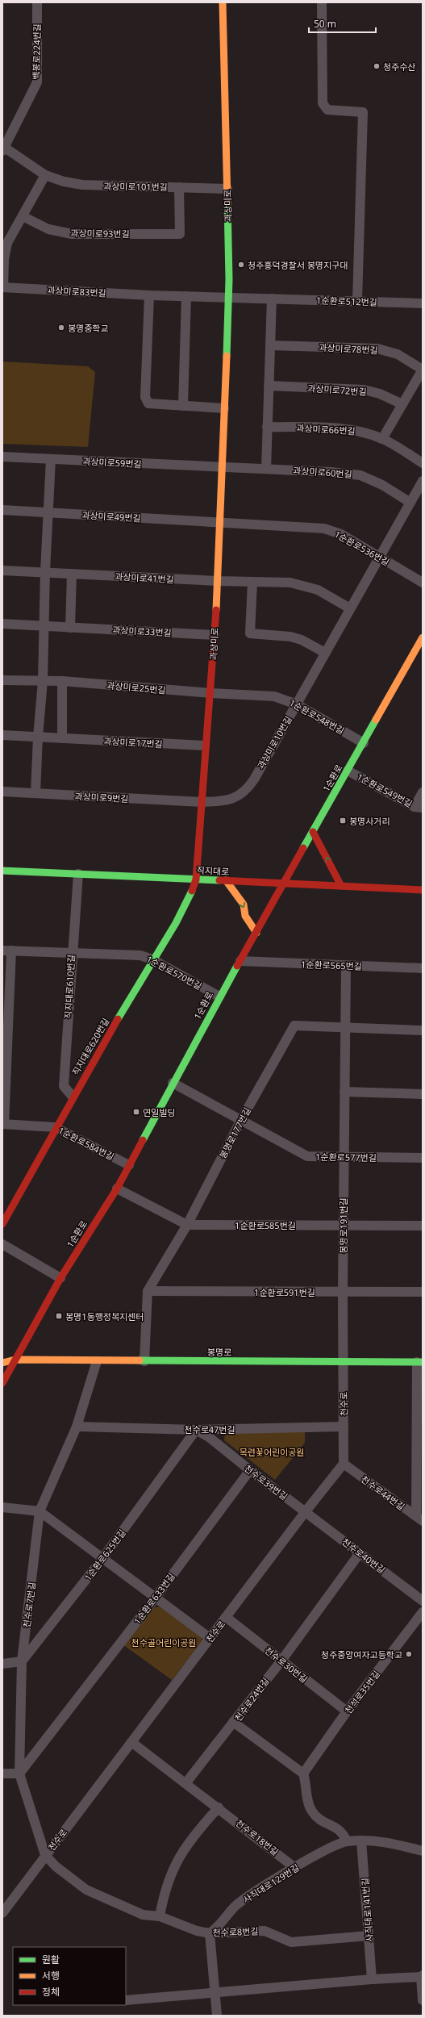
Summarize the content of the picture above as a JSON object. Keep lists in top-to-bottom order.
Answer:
{
  "streets": {
    "street": [
      "백봉로224번길",
      "과상미로101번길",
      "과상미로",
      "과상미로93번길",
      "과상미로83번길",
      "1순환로512번길",
      "과상미로78번길",
      "과상미로72번길",
      "과상미로66번길",
      "과상미로59번길",
      "과상미로60번길",
      "과상미로49번길",
      "1순환로536번길",
      "과상미로41번길",
      "과상미로33번길",
      "과상미로25번길",
      "1순환로548번길",
      "과상미로17번길",
      "과상미로10번길",
      "1순환로",
      "1순환로549번길",
      "과상미로9번길",
      "직지대로",
      "1순환로565번길",
      "1순환로570번길",
      "직지대로610번길",
      "직지대로620번길",
      "봉명로177번길",
      "1순환로584번길",
      "1순환로577번길",
      "1순환로585번길",
      "봉명로191번길",
      "1순환로591번길",
      "봉명로",
      "천수로",
      "천수로47번길",
      "천수로39번길",
      "천수로44번길",
      "1순환로625번길",
      "천수로40번길",
      "1순환로633번길",
      "천수로7번길",
      "천수로30번길",
      "천석로35번길",
      "천수로24번길",
      "천수로18번길",
      "사직대로129번길",
      "사직대로141번길",
      "천수로8번길"
    ]
  },
  "crossings": [
    ["백봉로224번길", "과상미로101번길"],
    ["과상미로101번길", "과상미로"],
    ["과상미로101번길", "과상미로93번길"],
    ["과상미로", "과상미로83번길"],
    ["과상미로", "1순환로512번길"],
    ["과상미로", "과상미로59번길"],
    ["과상미로", "과상미로49번길"],
    ["과상미로", "1순환로536번길"],
    ["과상미로", "과상미로41번길"],
    ["과상미로", "과상미로33번길"],
    ["과상미로", "과상미로25번길"],
    ["과상미로", "1순환로548번길"],
    ["과상미로", "과상미로17번길"],
    ["과상미로", "과상미로10번길"],
    ["과상미로", "과상미로9번길"],
    ["과상미로", "직지대로"],
    ["과상미로", "직지대로620번길"],
    ["과상미로93번길", "과상미로83번길"],
    ["과상미로83번길", "1순환로512번길"],
    ["과상미로59번길", "과상미로60번길"],
    ["과상미로60번길", "과상미로10번길"],
    ["과상미로49번길", "1순환로536번길"],
    ["1순환로536번길", "과상미로10번길"],
    ["과상미로25번길", "1순환로548번길"],
    ["1순환로548번길", "과상미로10번길"],
    ["1순환로548번길", "1순환로"],
    ["과상미로10번길", "과상미로9번길"],
    ["1순환로", "1순환로549번길"],
    ["1순환로", "직지대로"],
    ["1순환로", "1순환로565번길"],
    ["1순환로", "1순환로570번길"],
    ["1순환로", "1순환로584번길"],
    ["1순환로", "1순환로577번길"],
    ["1순환로", "1순환로585번길"],
    ["1순환로", "봉명로"],
    ["직지대로", "직지대로610번길"],
    ["직지대로", "직지대로620번길"],
    ["1순환로565번길", "봉명로191번길"],
    ["1순환로570번길", "직지대로610번길"],
    ["1순환로570번길", "직지대로620번길"],
    ["1순환로570번길", "1순환로584번길"],
    ["직지대로610번길", "직지대로620번길"],
    ["직지대로620번길", "1순환로584번길"],
    ["봉명로177번길", "1순환로577번길"],
    ["봉명로177번길", "1순환로585번길"],
    ["봉명로177번길", "봉명로191번길"],
    ["봉명로177번길", "1순환로591번길"],
    ["봉명로177번길", "봉명로"],
    ["1순환로577번길", "봉명로191번길"],
    ["1순환로585번길", "봉명로191번길"],
    ["봉명로191번길", "1순환로591번길"],
    ["봉명로191번길", "봉명로"],
    ["봉명로191번길", "천수로"],
    ["봉명로", "천수로"],
    ["봉명로", "천수로7번길"],
    ["천수로", "천수로47번길"],
    ["천수로", "천수로39번길"],
    ["천수로", "천수로44번길"],
    ["천수로", "천수로40번길"],
    ["천수로", "천수로7번길"],
    ["천수로", "천수로30번길"],
    ["천수로", "천수로18번길"],
    ["천수로", "천수로8번길"],
    ["천수로47번길", "천수로39번길"],
    ["천수로47번길", "1순환로625번길"],
    ["천수로47번길", "천수로7번길"],
    ["천수로39번길", "1순환로625번길"],
    ["천수로39번길", "천수로40번길"],
    ["천수로39번길", "1순환로633번길"],
    ["1순환로625번길", "천수로7번길"],
    ["천수로40번길", "천수로24번길"],
    ["1순환로633번길", "천수로7번길"],
    ["천수로7번길", "천수로8번길"],
    ["천수로30번길", "천석로35번길"],
    ["천수로30번길", "천수로24번길"],
    ["천석로35번길", "천수로24번길"],
    ["천수로18번길", "사직대로129번길"],
    ["사직대로129번길", "사직대로141번길"],
    ["사직대로129번길", "천수로8번길"],
    ["사직대로141번길", "천수로8번길"]
  ],
  "parks": ["목련꽃어린이공원", "천수골어린이공원"],
  "places": {
    "other": [
      "청주수산",
      "청주흥덕경찰서 봉명지구대",
      "봉명중학교",
      "청주중앙여자고등학교"
    ],
    "transit": ["봉명사거리", "연일빌딩", "봉명1동행정복지센터"]
  },
  "legend": ["원활", "서행", "정체"],
  "scale_bar": "50 m"
}
